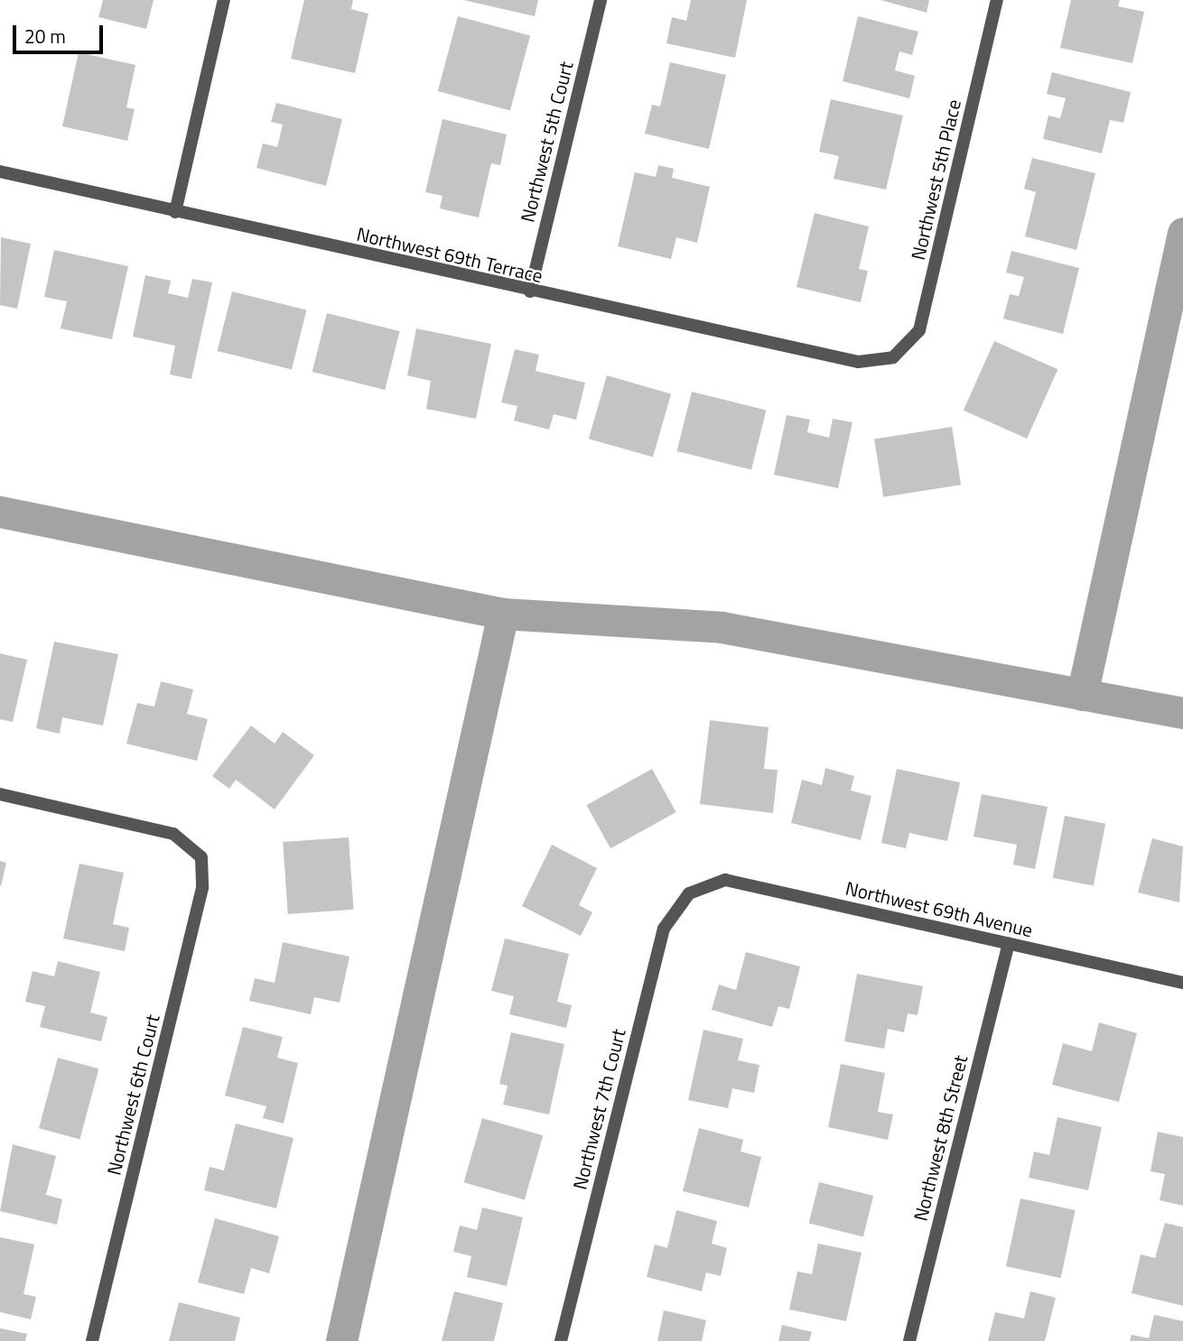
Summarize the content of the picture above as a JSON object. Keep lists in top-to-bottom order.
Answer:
{
  "streets": {
    "street": [
      "Northwest 5th Court",
      "Northwest 5th Place",
      "Northwest 69th Terrace",
      "Northwest 69th Avenue",
      "Northwest 6th Court",
      "Northwest 7th Court",
      "Northwest 8th Street"
    ]
  },
  "crossings": [
    ["Northwest 5th Court", "Northwest 69th Terrace"],
    ["Northwest 5th Place", "Northwest 69th Terrace"],
    ["Northwest 69th Avenue", "Northwest 7th Court"],
    ["Northwest 69th Avenue", "Northwest 8th Street"]
  ],
  "scale_bar": "20 m"
}
